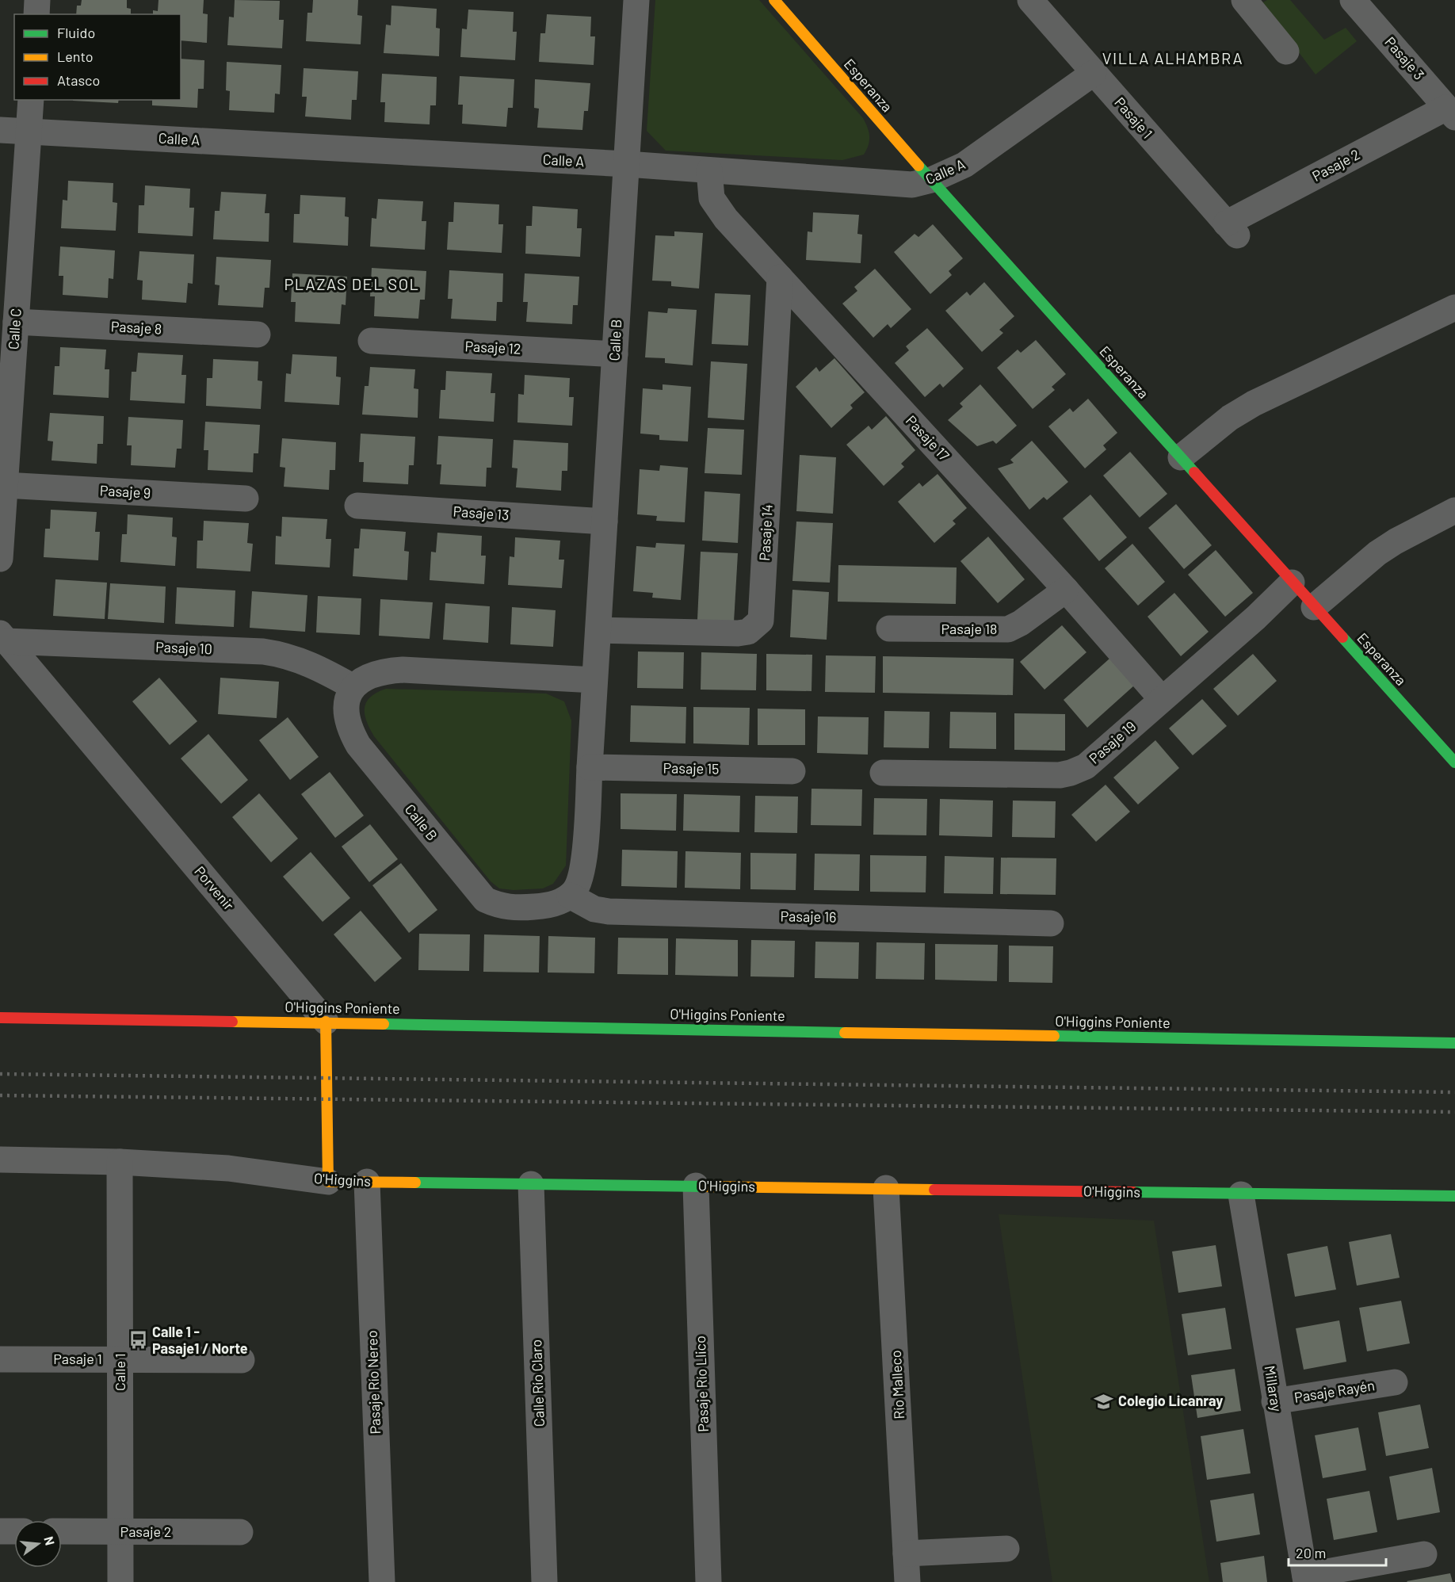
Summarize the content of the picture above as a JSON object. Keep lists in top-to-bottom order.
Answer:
{
  "streets": {
    "street": [
      "Pasaje 3",
      "Esperanza",
      "Pasaje 1",
      "Calle A",
      "Pasaje 2",
      "Pasaje 8",
      "Calle C",
      "Calle B",
      "Pasaje 12",
      "Pasaje 17",
      "Pasaje 9",
      "Pasaje 13",
      "Pasaje 14",
      "Pasaje 18",
      "Pasaje 10",
      "Pasaje 19",
      "Pasaje 15",
      "Porvenir",
      "Pasaje 16",
      "O'Higgins Poniente",
      "O'Higgins",
      "Calle 1",
      "Pasaje Río Nereo",
      "Calle Río Claro",
      "Pasaje Río Llico",
      "Río Malleco",
      "Millaray",
      "Pasaje Rayén"
    ]
  },
  "crossings": [
    ["Pasaje 3", "Pasaje 2"],
    ["Esperanza", "Calle A"],
    ["Esperanza", "Pasaje 19"],
    ["Pasaje 1", "Calle A"],
    ["Pasaje 1", "Pasaje 2"],
    ["Pasaje 1", "Calle 1"],
    ["Calle A", "Calle C"],
    ["Calle A", "Calle B"],
    ["Calle A", "Pasaje 17"],
    ["Pasaje 2", "Calle 1"],
    ["Pasaje 8", "Calle C"],
    ["Calle C", "Pasaje 9"],
    ["Calle B", "Pasaje 12"],
    ["Calle B", "Pasaje 13"],
    ["Calle B", "Pasaje 14"],
    ["Calle B", "Pasaje 10"],
    ["Calle B", "Pasaje 15"],
    ["Calle B", "Pasaje 16"],
    ["Pasaje 17", "Pasaje 14"],
    ["Pasaje 17", "Pasaje 18"],
    ["Pasaje 17", "Pasaje 19"],
    ["Pasaje 10", "Porvenir"],
    ["Porvenir", "O'Higgins Poniente"],
    ["O'Higgins", "Calle 1"],
    ["O'Higgins", "Pasaje Río Nereo"],
    ["O'Higgins", "Calle Río Claro"],
    ["O'Higgins", "Pasaje Río Llico"],
    ["O'Higgins", "Río Malleco"],
    ["O'Higgins", "Millaray"],
    ["Millaray", "Pasaje Rayén"]
  ],
  "districts": ["VILLA ALHAMBRA", "PLAZAS DEL SOL"],
  "places": {
    "bus stop": ["Calle 1 - Pasaje1 / Norte"],
    "school or university": ["Colegio Licanray"]
  },
  "legend": ["Fluido", "Lento", "Atasco"],
  "scale_bar": "20 m",
  "north": "right"
}
